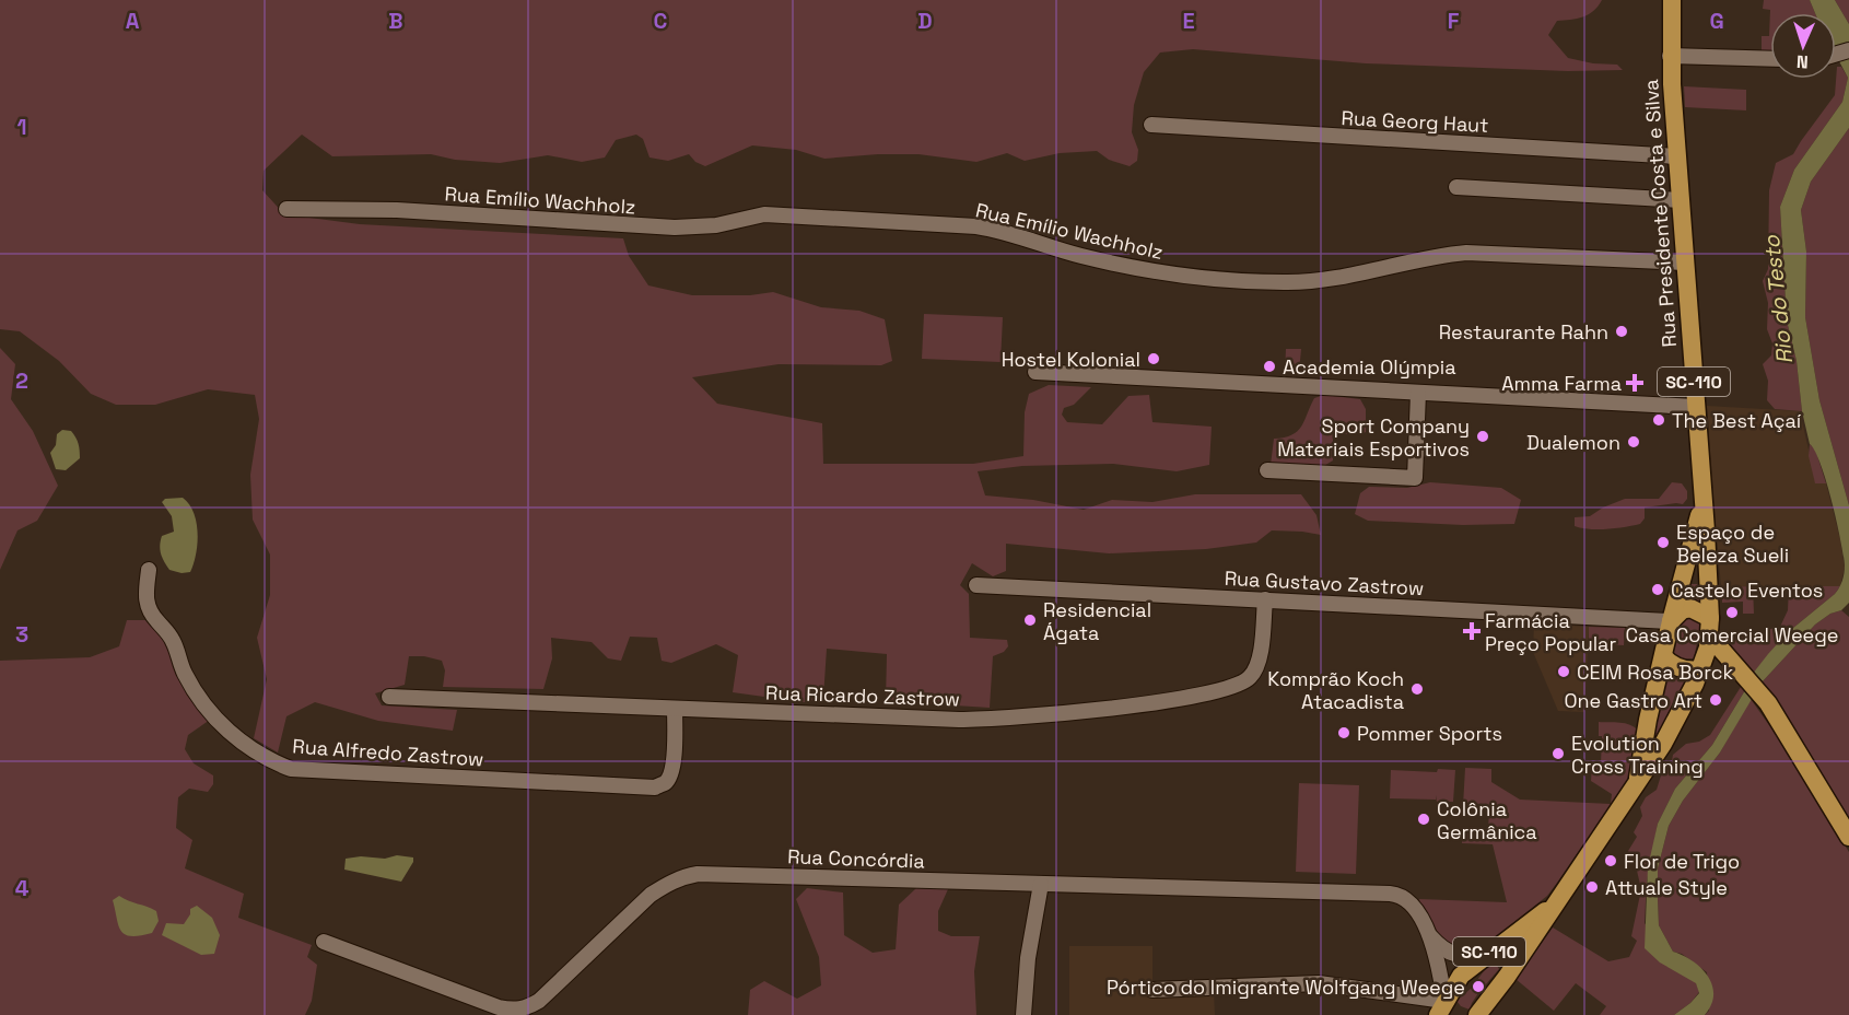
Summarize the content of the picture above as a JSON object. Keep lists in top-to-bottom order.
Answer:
{
  "streets": {
    "main road": ["Rua Presidente Costa e Silva", "SC-110"],
    "street": [
      "Rua Georg Haut",
      "Rua Emílio Wachholz",
      "Rua Gustavo Zastrow",
      "Rua Ricardo Zastrow",
      "Rua Alfredo Zastrow",
      "Rua Concórdia"
    ]
  },
  "crossings": [
    ["Rua Georg Haut", "Rua Presidente Costa e Silva"],
    ["Rua Emílio Wachholz", "Rua Presidente Costa e Silva"],
    ["Rua Presidente Costa e Silva", "Rua Gustavo Zastrow"],
    ["Rua Presidente Costa e Silva", "Rua Concórdia"],
    ["Rua Gustavo Zastrow", "Rua Ricardo Zastrow"],
    ["Rua Ricardo Zastrow", "Rua Alfredo Zastrow"]
  ],
  "water": ["Rio do Testo"],
  "places": {
    "other": [
      "Restaurante Rahn",
      "Hostel Kolonial",
      "Academia Olýmpia",
      "The Best Açaí",
      "Sport Company Materiais Esportivos",
      "Dualemon",
      "Espaço de Beleza Sueli",
      "Castelo Eventos",
      "Casa Comercial Weege",
      "Residencial Ágata",
      "CEIM Rosa Borck",
      "Komprão Koch Atacadista",
      "One Gastro Art",
      "Pommer Sports",
      "Evolution Cross Training",
      "Colônia Germânica",
      "Flor de Trigo",
      "Attuale Style",
      "Pórtico do Imigrante Wolfgang Weege"
    ],
    "health": ["Amma Farma", "Farmácia Preço Popular"]
  },
  "north": "bottom",
  "grid": {
    "columns": [
      "A",
      "B",
      "C",
      "D",
      "E",
      "F",
      "G"
    ],
    "rows": [
      "1",
      "2",
      "3",
      "4"
    ]
  }
}
